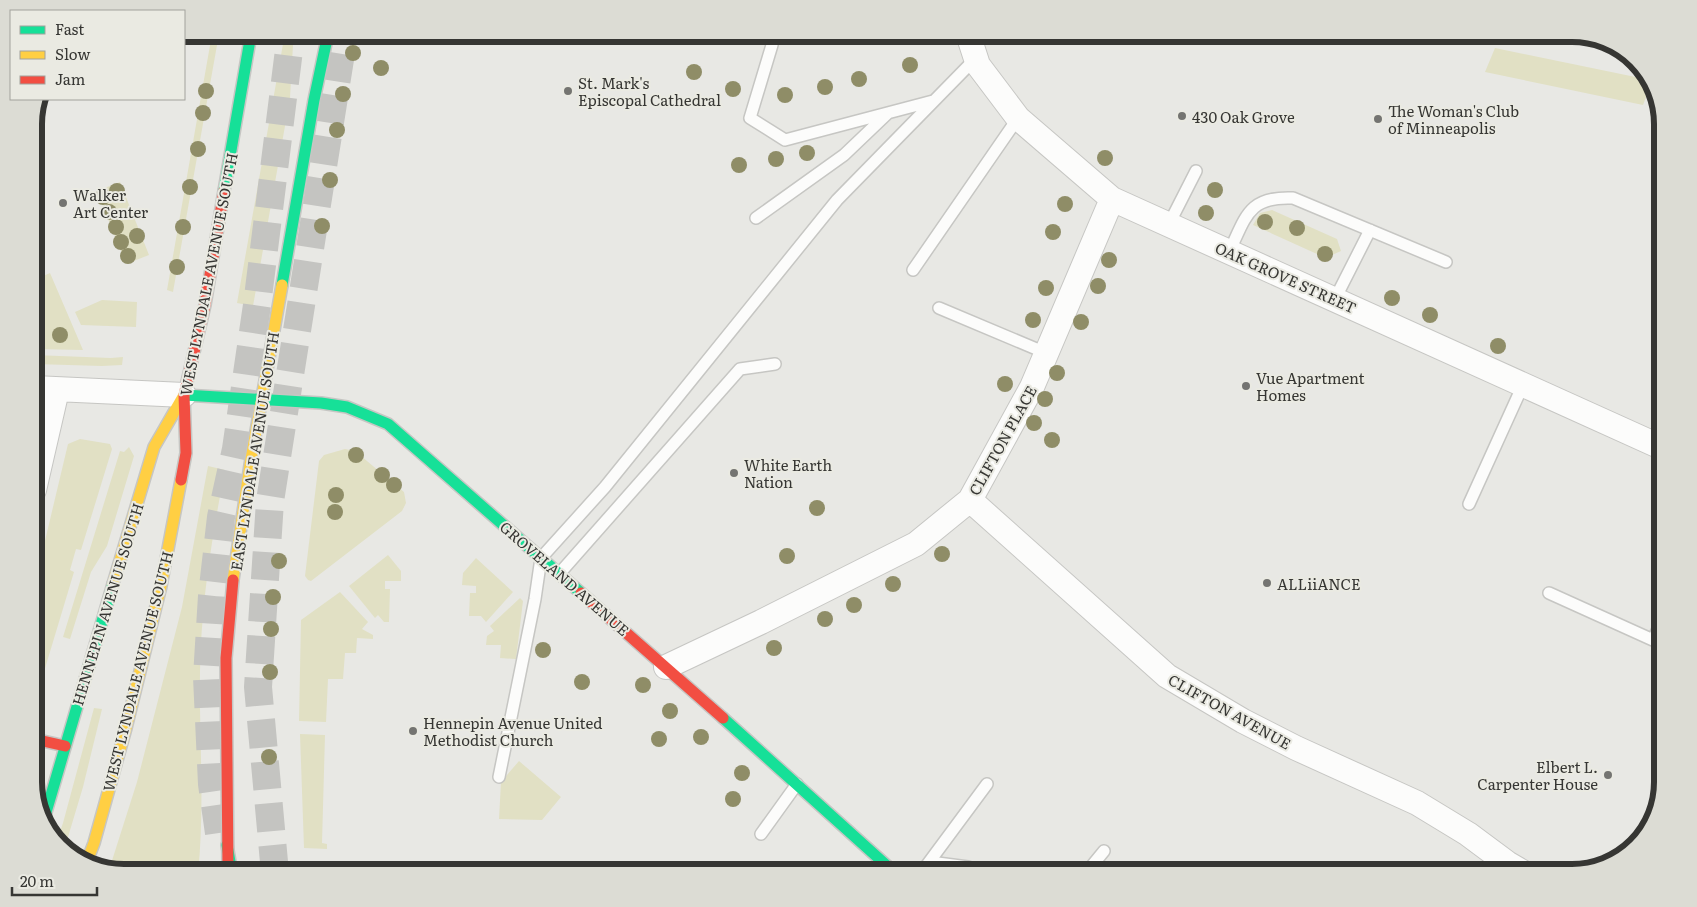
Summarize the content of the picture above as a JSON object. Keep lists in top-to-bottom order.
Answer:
{
  "streets": {
    "main road": [
      "WEST LYNDALE AVENUE SOUTH",
      "EAST LYNDALE AVENUE SOUTH",
      "GROVELAND AVENUE",
      "HENNEPIN AVENUE SOUTH"
    ],
    "street": ["OAK GROVE STREET", "CLIFTON PLACE", "CLIFTON AVENUE"]
  },
  "crossings": [
    ["WEST LYNDALE AVENUE SOUTH", "GROVELAND AVENUE"],
    ["WEST LYNDALE AVENUE SOUTH", "HENNEPIN AVENUE SOUTH"],
    ["OAK GROVE STREET", "CLIFTON PLACE"],
    ["CLIFTON PLACE", "GROVELAND AVENUE"],
    ["CLIFTON PLACE", "CLIFTON AVENUE"],
    ["EAST LYNDALE AVENUE SOUTH", "GROVELAND AVENUE"],
    ["GROVELAND AVENUE", "HENNEPIN AVENUE SOUTH"]
  ],
  "places": [
    "St. Mark's Episcopal Cathedral",
    "430 Oak Grove",
    "The Woman's Club of Minneapolis",
    "Walker Art Center",
    "Vue Apartment Homes",
    "White Earth Nation",
    "ALLiiANCE",
    "Hennepin Avenue United Methodist Church",
    "Elbert L. Carpenter House"
  ],
  "legend": ["Fast", "Slow", "Jam"],
  "scale_bar": "20 m"
}
